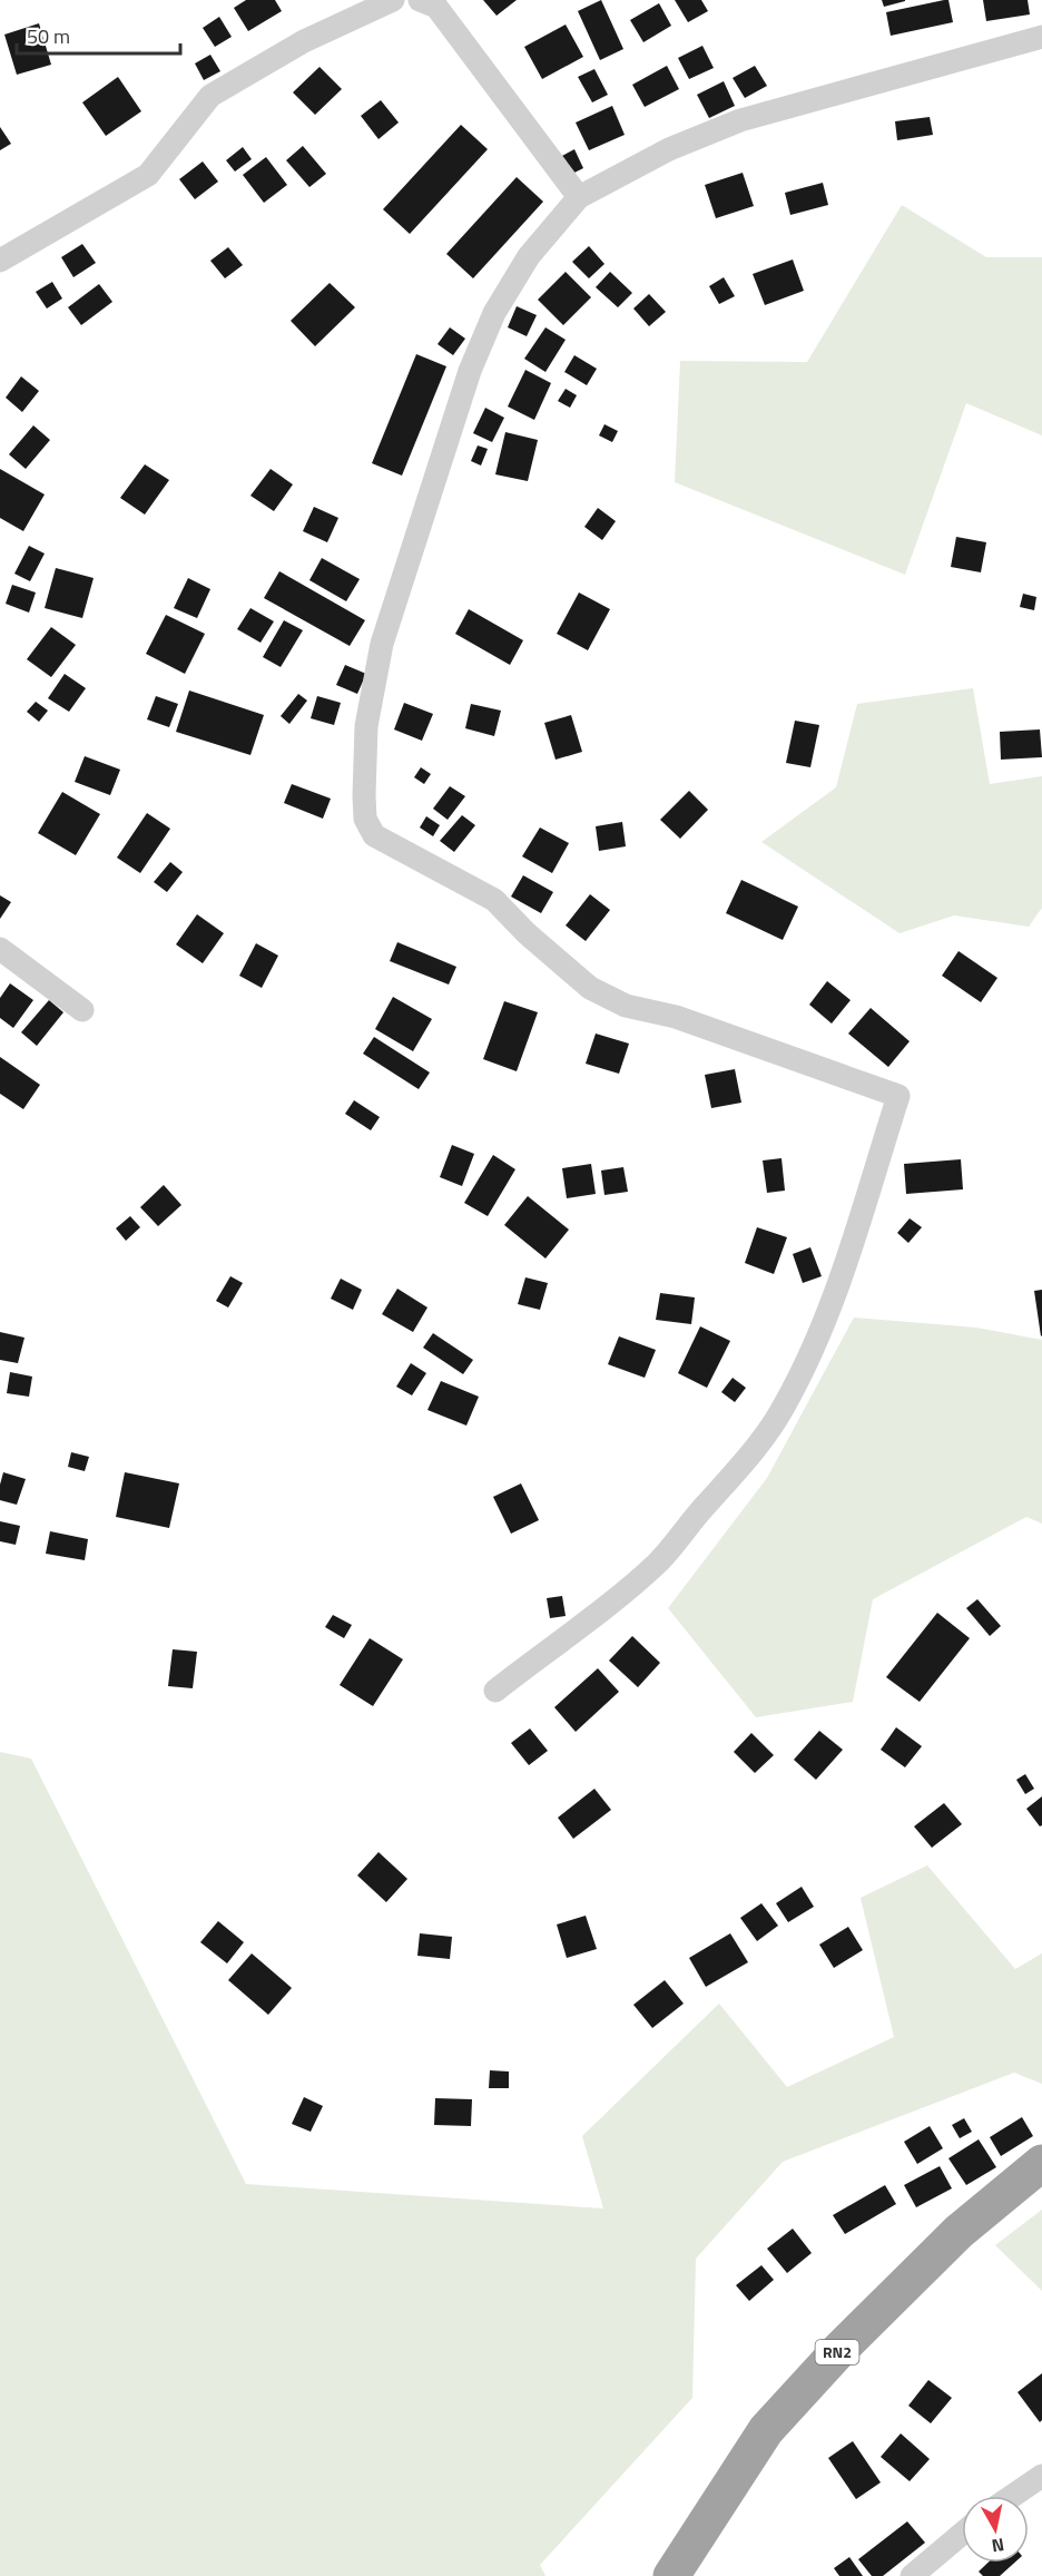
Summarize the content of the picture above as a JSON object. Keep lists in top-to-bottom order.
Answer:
{
  "streets": {
    "highway": ["RN2"]
  },
  "scale_bar": "50 m",
  "north": "bottom"
}
